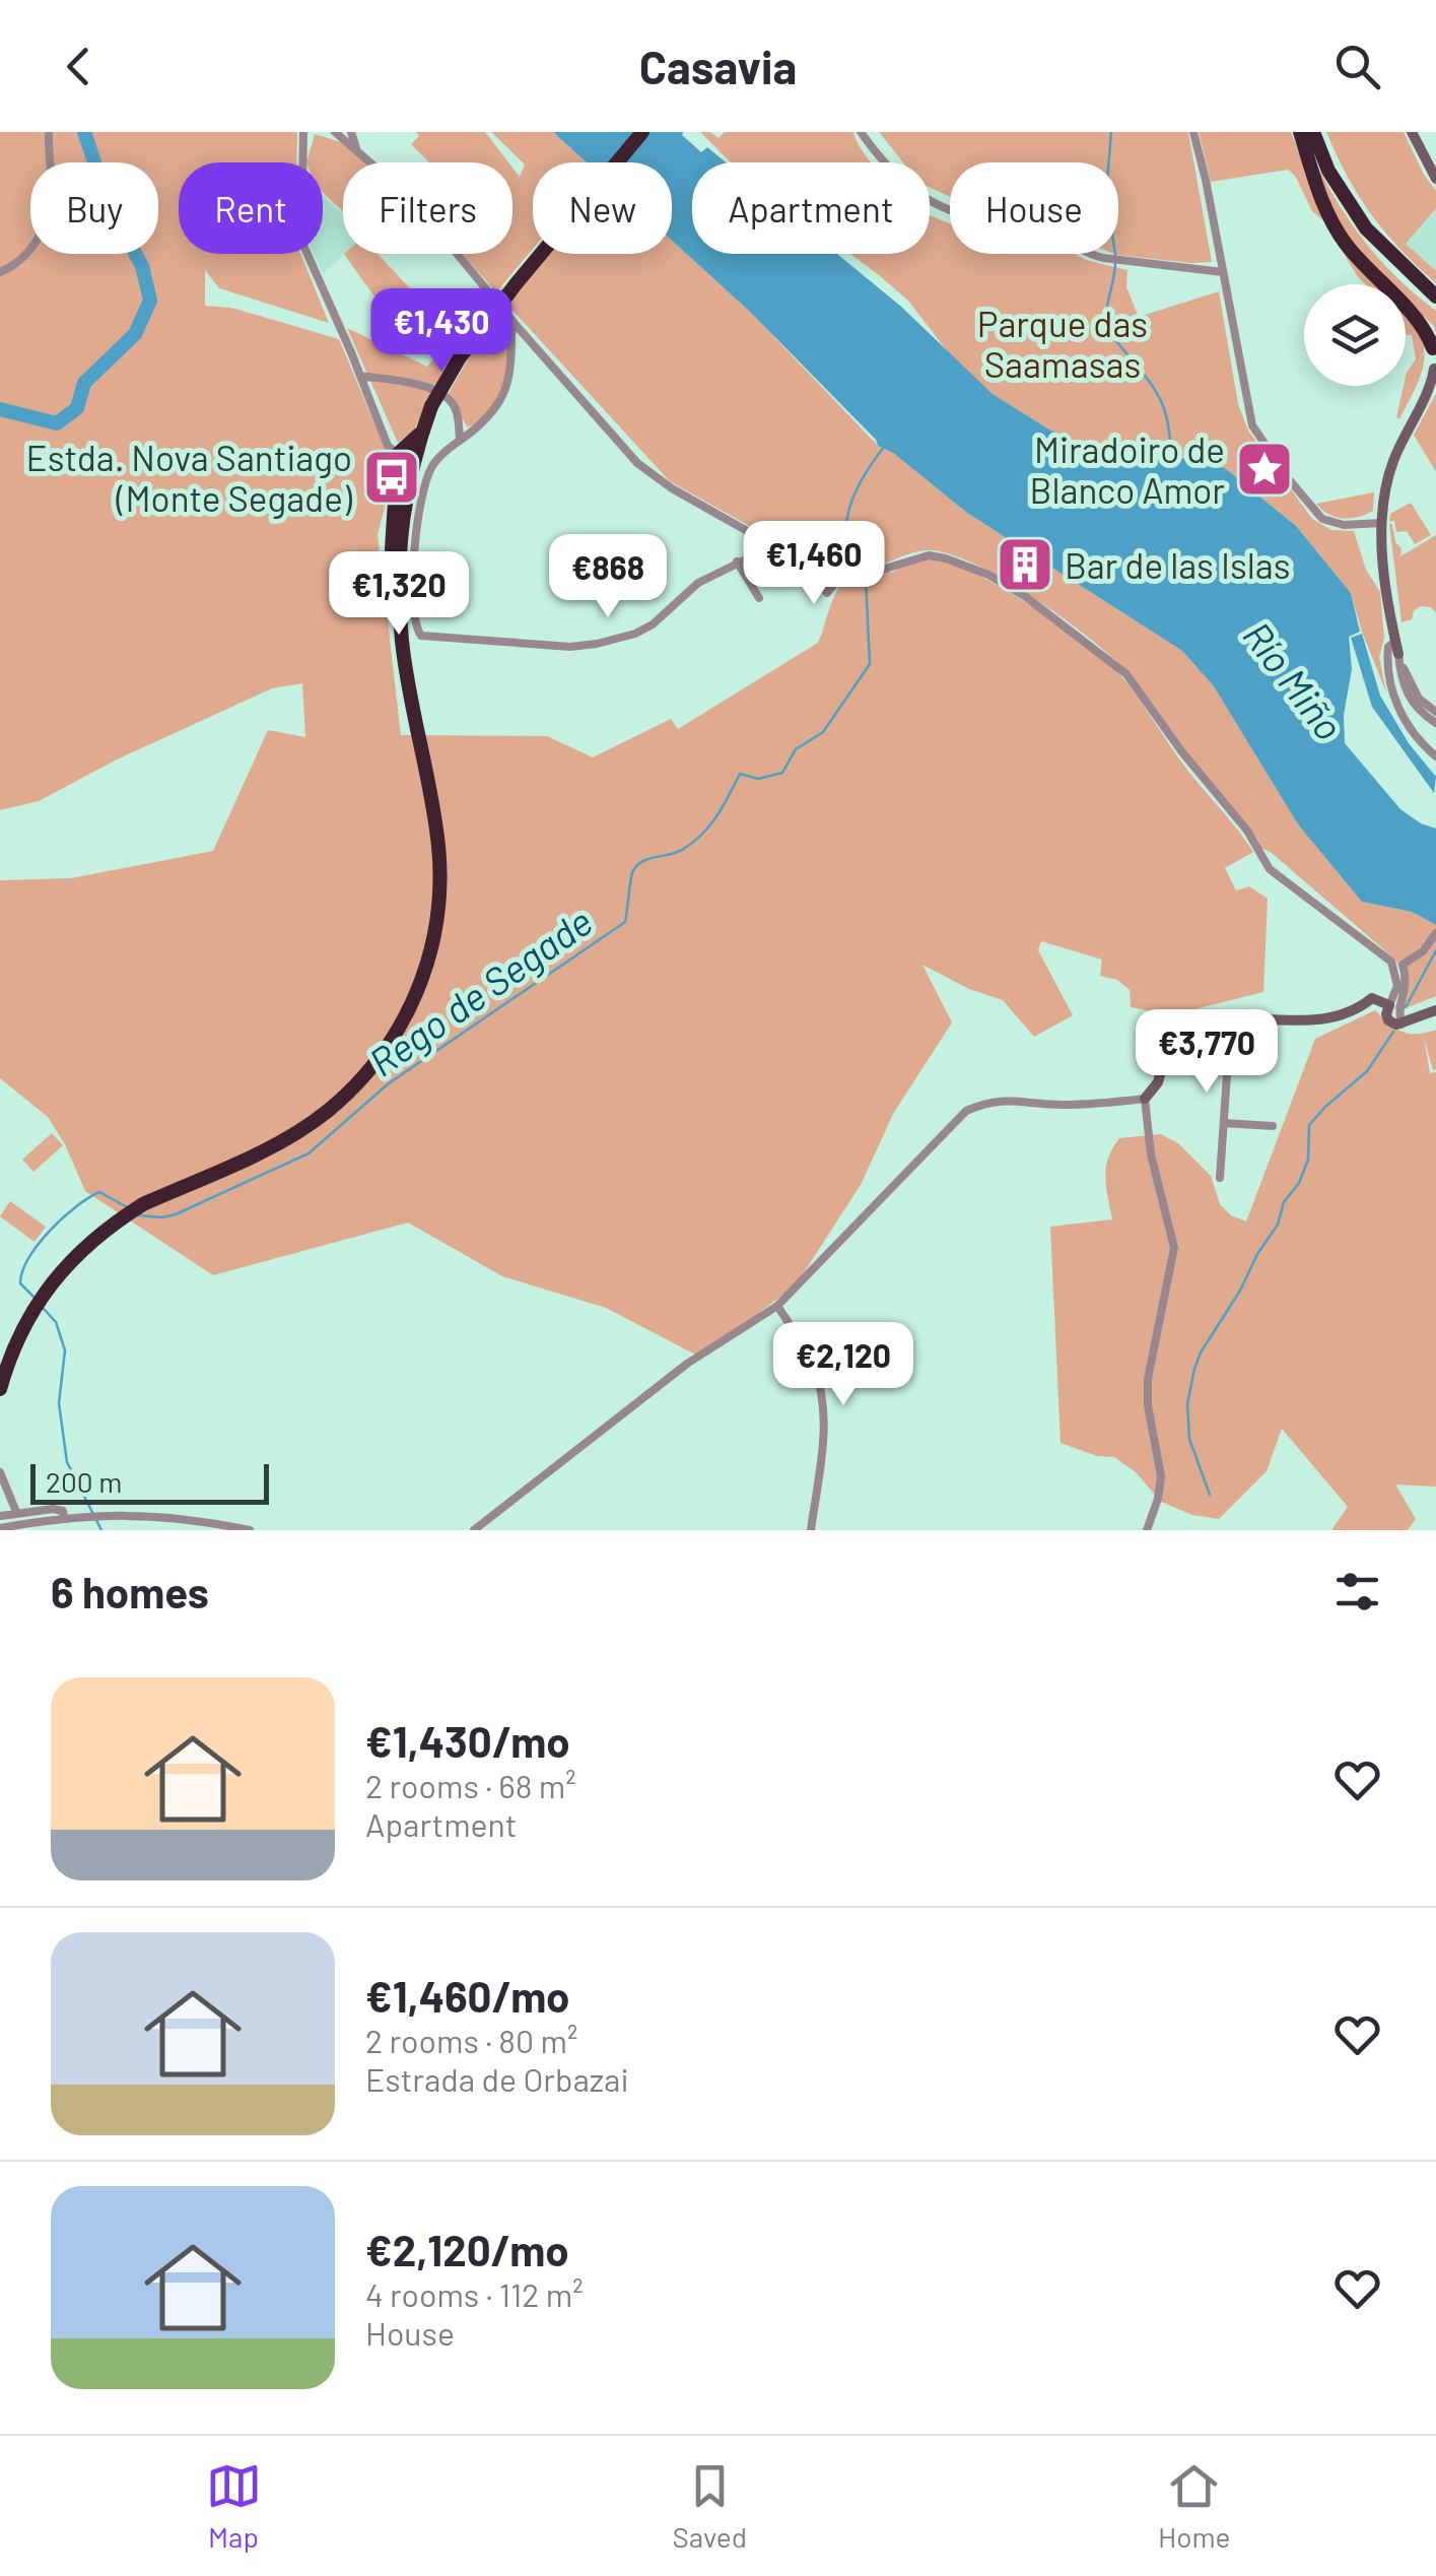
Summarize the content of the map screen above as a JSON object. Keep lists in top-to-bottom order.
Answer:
{
  "water": ["Río Miño", "Rego de Segade"],
  "parks": ["Parque das Saamasas"],
  "places": {
    "place": ["Miradoiro de Blanco Amor"],
    "bus stop": ["Estda. Nova Santiago (Monte Segade)"],
    "building": ["Bar de las Islas"]
  },
  "scale_bar": "200 m",
  "page": {
    "header": "Casavia",
    "chip": [
      "Buy",
      "Rent",
      "Filters",
      "New",
      "Apartment",
      "House"
    ],
    "price": [
      "€1,430",
      "€1,460",
      "€868",
      "€1,320",
      "€3,770",
      "€2,120"
    ],
    "scale": "200 m",
    "heading": "6 homes",
    "list": [
      {
        "name": "€1,430/mo",
        "note": "2 rooms · 68 m² · Apartment"
      },
      {
        "name": "€1,460/mo",
        "note": "2 rooms · 80 m² · Estrada de Orbazai"
      },
      {
        "name": "€2,120/mo",
        "note": "4 rooms · 112 m² · House"
      }
    ],
    "tabs": ["Map", "Saved", "Home"]
  }
}
